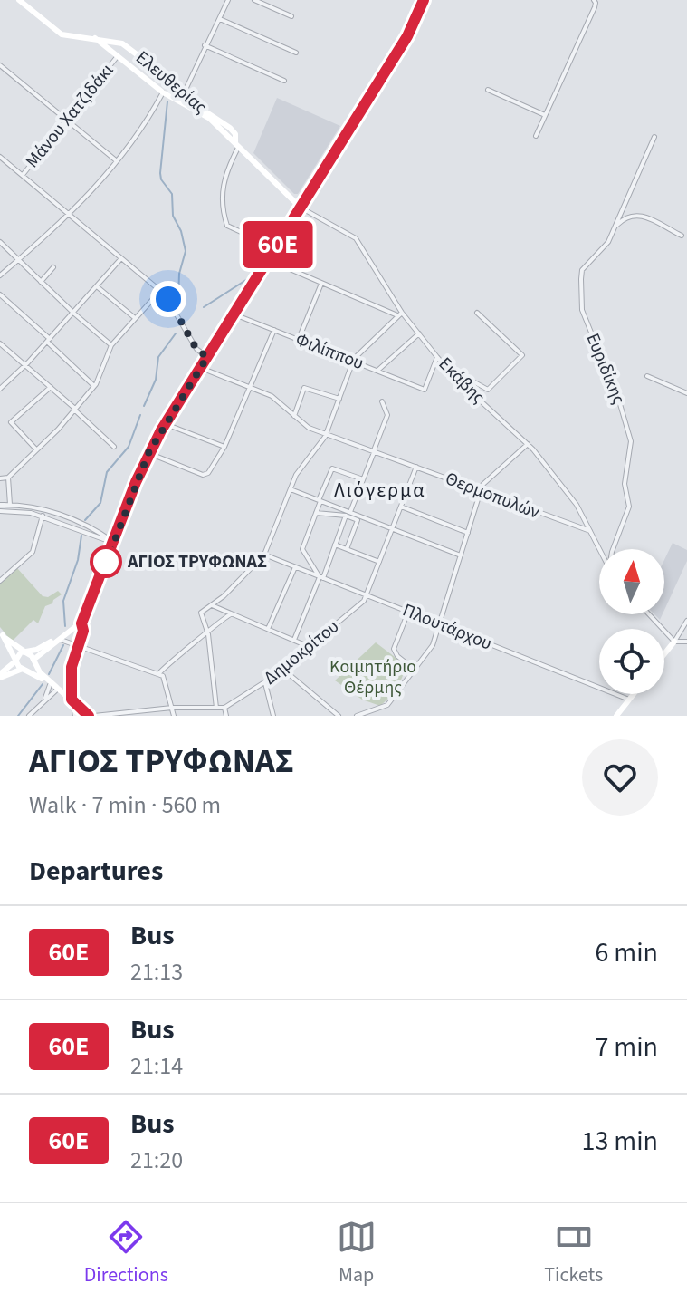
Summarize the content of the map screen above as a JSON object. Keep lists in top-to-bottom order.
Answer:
{
  "streets": {
    "main road": ["Ελευθερίας"],
    "street": [
      "Μάνου Χατζιδάκι",
      "Φιλίππου",
      "Ευριδίκης",
      "Εκάβης",
      "Θερμοπυλών",
      "Πλουτάρχου",
      "Δημοκρίτου"
    ]
  },
  "crossings": [
    ["Ελευθερίας", "Μάνου Χατζιδάκι"],
    ["Ελευθερίας", "Εκάβης"],
    ["Φιλίππου", "Εκάβης"],
    ["Εκάβης", "Θερμοπυλών"],
    ["Θερμοπυλών", "Δημοκρίτου"],
    ["Πλουτάρχου", "Δημοκρίτου"]
  ],
  "districts": ["Λιόγερμα"],
  "parks": ["Κοιμητήριο Θέρμης"],
  "places": ["ΑΓΙΟΣ ΤΡΥΦΩΝΑΣ"],
  "lines": ["bus line 60Ε"],
  "north": "top",
  "page": {
    "on_map": "60Ε",
    "heading": [
      ["ΑΓΙΟΣ ΤΡΥΦΩΝΑΣ", "Walk · 7 min · 560 m"],
      "Departures"
    ],
    "list": [
      {
        "mark": "60Ε",
        "name": "Bus",
        "note": "21:13",
        "value": "6 min"
      },
      {
        "mark": "60Ε",
        "name": "Bus",
        "note": "21:14",
        "value": "7 min"
      },
      {
        "mark": "60Ε",
        "name": "Bus",
        "note": "21:20",
        "value": "13 min"
      }
    ],
    "tabs": ["Directions", "Map", "Tickets"]
  }
}
